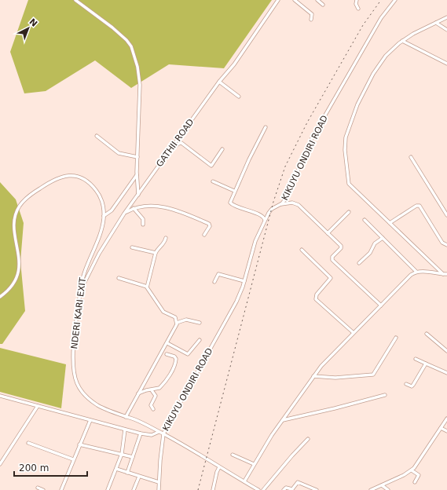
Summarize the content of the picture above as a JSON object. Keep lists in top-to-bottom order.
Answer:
{
  "streets": {
    "street": ["GATHII ROAD", "KIKUYU ONDIRI ROAD", "NDERI KARI EXIT"]
  },
  "crossings": [
    ["GATHII ROAD", "NDERI KARI EXIT"],
    ["KIKUYU ONDIRI ROAD", "NDERI KARI EXIT"]
  ],
  "scale_bar": "200 m",
  "north": "top right"
}
